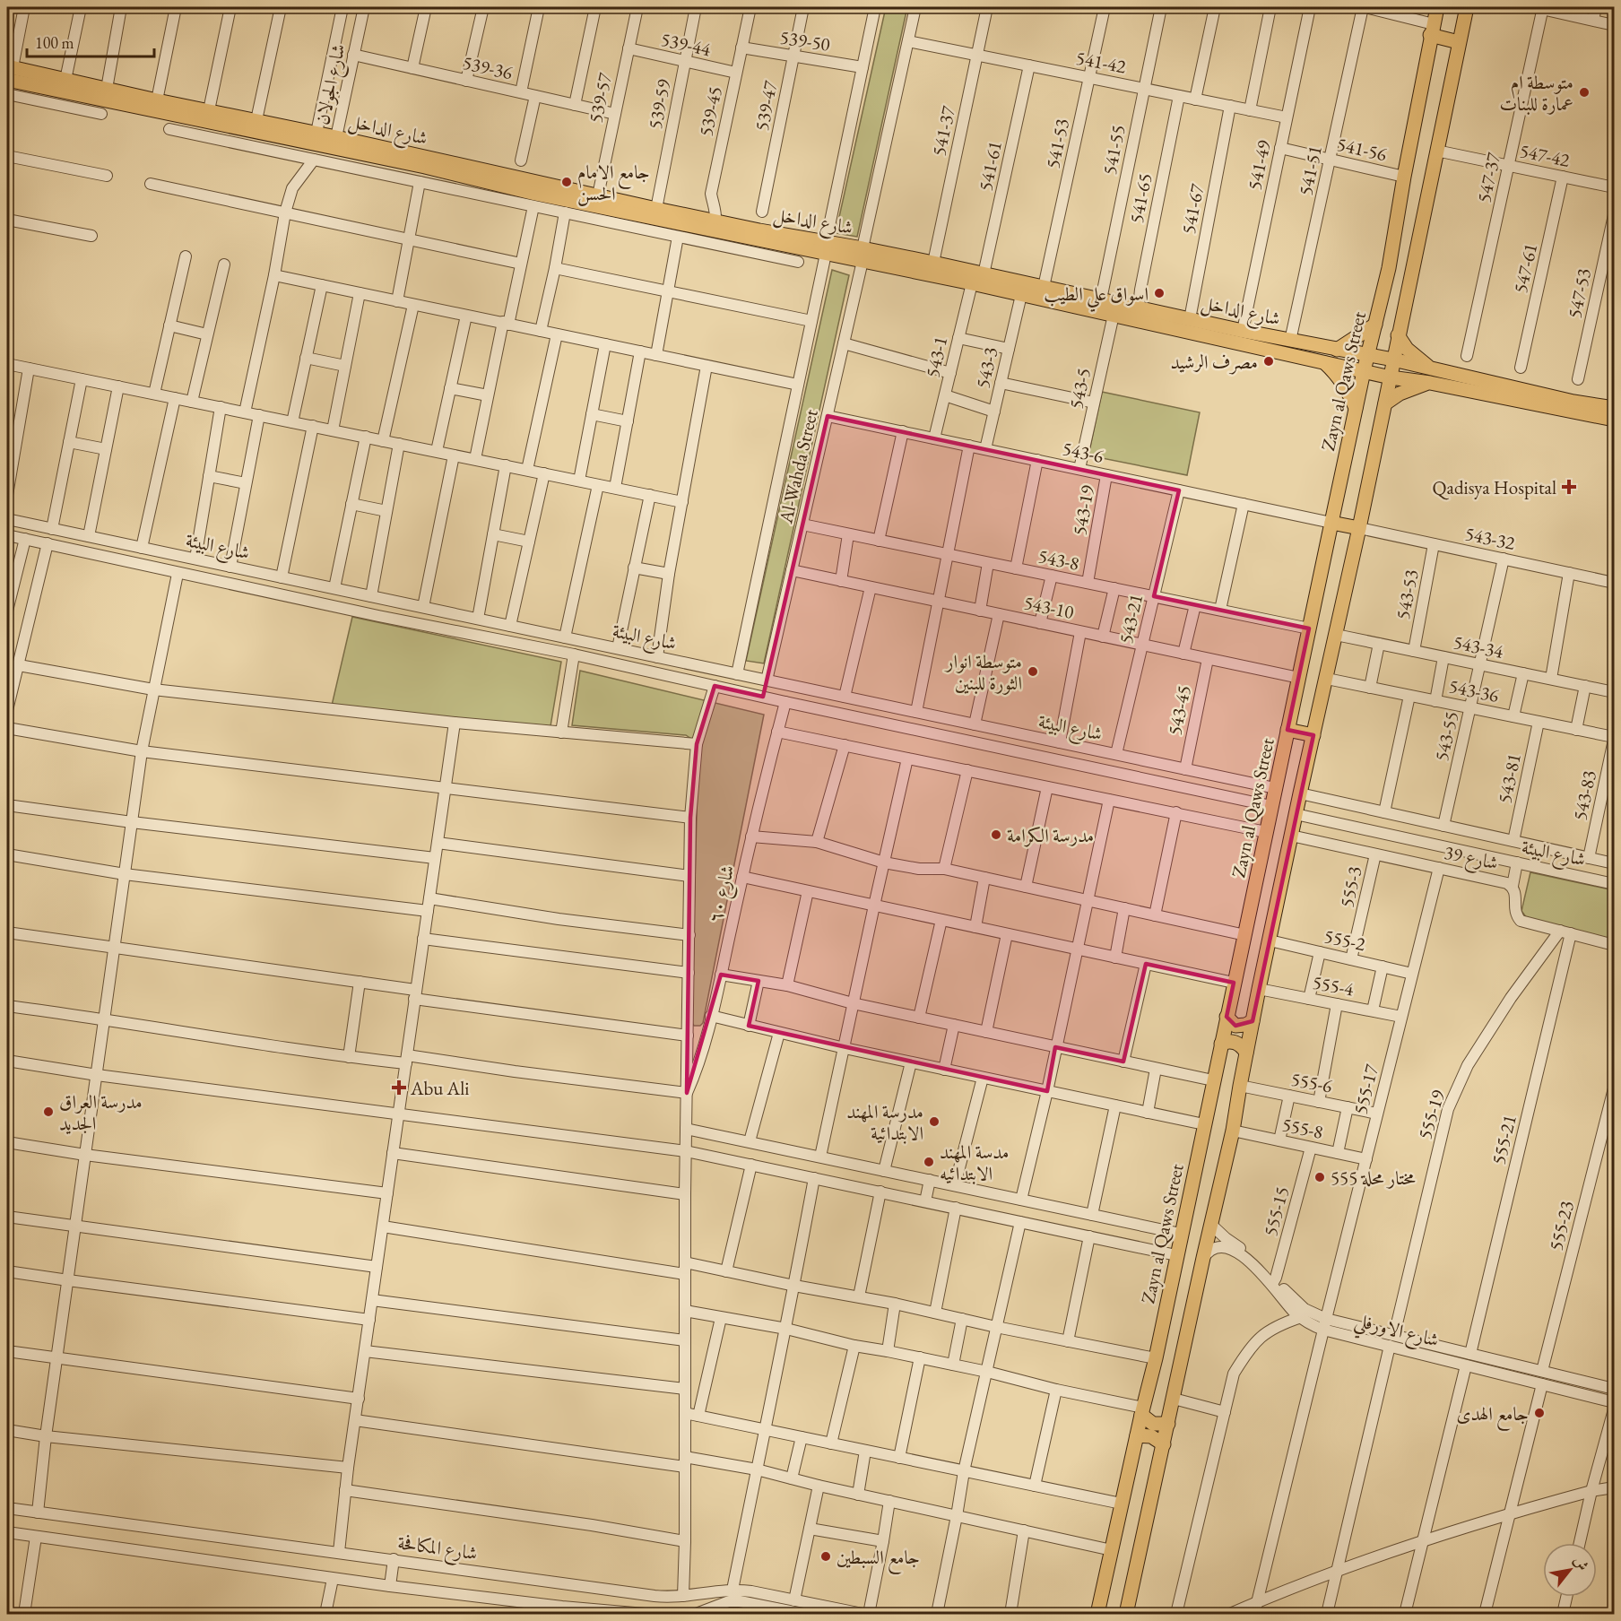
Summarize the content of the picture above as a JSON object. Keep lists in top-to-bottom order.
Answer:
{
  "streets": {
    "main road": ["شارع الداخل", "Zayn al Qaws Street"],
    "street": [
      "539-50",
      "539-44",
      "541-42",
      "539-36",
      "شارع الجولان",
      "539-57",
      "539-59",
      "539-47",
      "539-45",
      "541-37",
      "541-53",
      "541-56",
      "541-55",
      "547-42",
      "541-49",
      "541-61",
      "541-51",
      "547-37",
      "541-65",
      "541-67",
      "547-61",
      "547-53",
      "543-1",
      "543-3",
      "543-5",
      "543-6",
      "Al-Wahda Street",
      "543-19",
      "543-32",
      "شارع البيئة",
      "543-8",
      "543-53",
      "543-10",
      "543-21",
      "543-34",
      "543-36",
      "543-45",
      "543-55",
      "543-81",
      "543-83",
      "شارع 39",
      "555-3",
      "شارع ٦٠",
      "555-2",
      "555-4",
      "555-6",
      "555-17",
      "555-19",
      "555-8",
      "555-21",
      "555-15",
      "555-23",
      "شارع الاورفلي",
      "شارع المكافحة"
    ]
  },
  "crossings": [
    ["539-50", "539-47"],
    ["539-50", "539-45"],
    ["539-50", "Al-Wahda Street"],
    ["539-44", "539-57"],
    ["539-44", "539-59"],
    ["539-44", "539-45"],
    ["541-42", "541-37"],
    ["541-42", "541-53"],
    ["541-42", "541-55"],
    ["541-42", "541-49"],
    ["541-42", "541-61"],
    ["541-42", "541-65"],
    ["541-42", "541-67"],
    ["541-42", "Al-Wahda Street"],
    ["539-36", "شارع الجولان"],
    ["539-36", "539-57"],
    ["شارع الجولان", "شارع الداخل"],
    ["539-57", "شارع الداخل"],
    ["539-59", "شارع الداخل"],
    ["539-45", "شارع الداخل"],
    ["شارع الداخل", "541-37"],
    ["شارع الداخل", "541-53"],
    ["شارع الداخل", "541-55"],
    ["شارع الداخل", "541-49"],
    ["شارع الداخل", "541-61"],
    ["شارع الداخل", "541-51"],
    ["شارع الداخل", "541-65"],
    ["شارع الداخل", "541-67"],
    ["شارع الداخل", "543-1"],
    ["شارع الداخل", "543-3"],
    ["شارع الداخل", "Zayn al Qaws Street"],
    ["شارع الداخل", "543-5"],
    ["شارع الداخل", "Al-Wahda Street"],
    ["541-56", "541-49"],
    ["541-56", "541-51"],
    ["541-56", "Zayn al Qaws Street"],
    ["547-42", "547-37"],
    ["547-42", "547-61"],
    ["543-1", "543-6"],
    ["543-3", "543-6"],
    ["Zayn al Qaws Street", "543-6"],
    ["Zayn al Qaws Street", "شارع البيئة"],
    ["Zayn al Qaws Street", "543-8"],
    ["Zayn al Qaws Street", "543-10"],
    ["543-5", "543-6"],
    ["543-6", "Al-Wahda Street"],
    ["543-6", "543-19"],
    ["543-6", "543-21"],
    ["Al-Wahda Street", "شارع البيئة"],
    ["Al-Wahda Street", "543-8"],
    ["Al-Wahda Street", "543-10"],
    ["543-19", "543-8"],
    ["543-32", "543-53"],
    ["543-32", "543-55"],
    ["شارع البيئة", "543-21"],
    ["شارع البيئة", "543-45"],
    ["شارع البيئة", "543-55"],
    ["شارع البيئة", "543-81"],
    ["شارع البيئة", "543-83"],
    ["شارع البيئة", "شارع ٦٠"],
    ["543-8", "543-21"],
    ["543-53", "543-34"],
    ["543-10", "543-21"],
    ["543-10", "543-45"],
    ["543-34", "543-55"],
    ["543-36", "543-55"],
    ["543-36", "543-81"],
    ["543-36", "543-83"],
    ["شارع 39", "555-3"],
    ["شارع 39", "555-17"],
    ["شارع 39", "555-19"],
    ["شارع 39", "555-21"],
    ["555-3", "555-2"],
    ["555-2", "555-17"],
    ["555-4", "555-17"],
    ["555-6", "555-17"],
    ["555-17", "555-8"],
    ["555-17", "شارع الاورفلي"],
    ["555-19", "555-21"],
    ["555-19", "شارع الاورفلي"],
    ["555-8", "555-15"],
    ["555-21", "شارع الاورفلي"],
    ["555-15", "شارع الاورفلي"],
    ["555-23", "شارع الاورفلي"]
  ],
  "places": {
    "other": [
      "متوسطة ام عمارة للبنات",
      "جامع الامام الحسن",
      "اسواق علي الطيب",
      "مصرف الرشيد",
      "متوسطة انوار الثورة للبنين",
      "مدرسة الكرامة",
      "مدرسة العراق الجديد",
      "مدرسة المهند الابتدائية",
      "مدسة المهند الابتدائيه",
      "مختار محلة 555",
      "جامع الهدى",
      "جامع السبطين"
    ],
    "health": ["Qadisya Hospital", "Abu Ali"]
  },
  "scale_bar": "100 m",
  "north": "top right"
}
